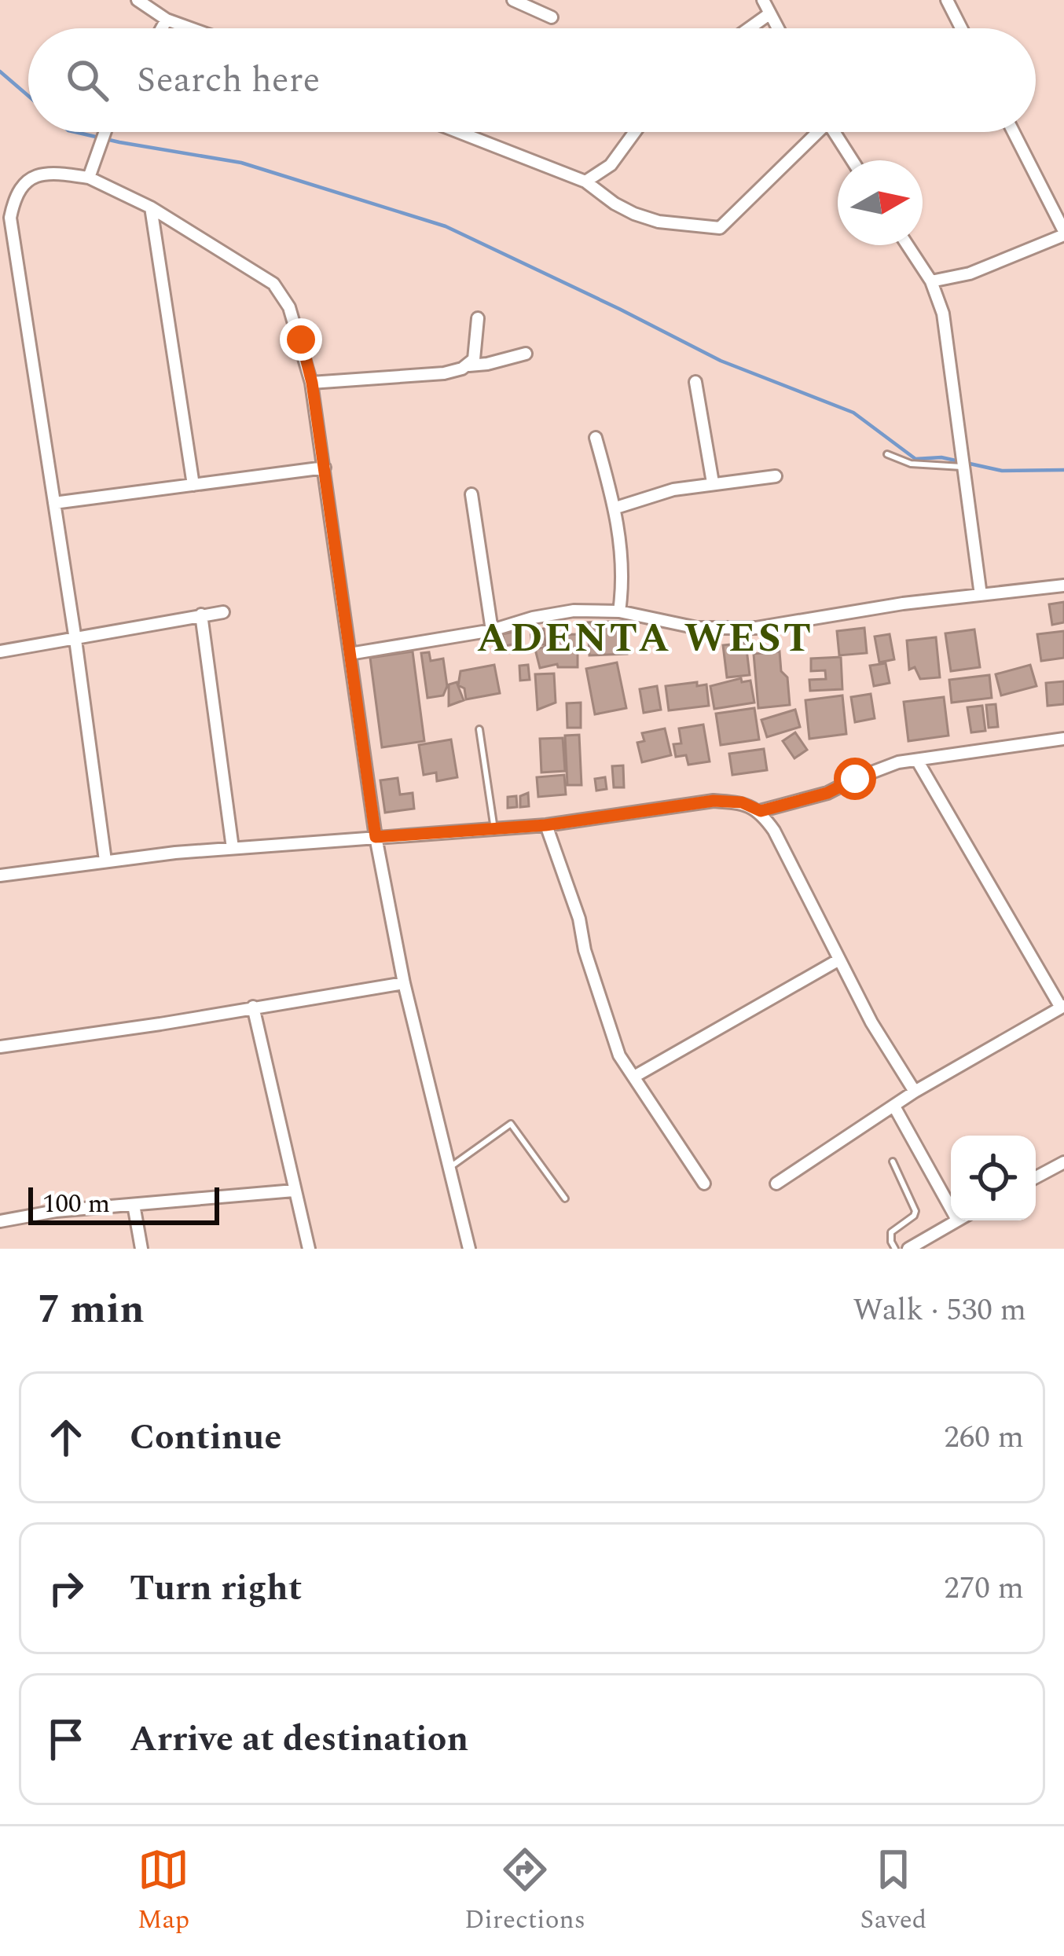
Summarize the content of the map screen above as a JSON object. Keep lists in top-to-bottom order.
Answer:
{
  "districts": ["ADENTA WEST"],
  "scale_bar": "100 m",
  "north": "right",
  "page": {
    "search": "Search here",
    "scale": "100 m",
    "heading": ["7 min", "Walk · 530 m"],
    "list": [
      ["Continue", "260 m"],
      ["Turn right", "270 m"],
      "Arrive at destination"
    ],
    "nav": ["Map", "Directions", "Saved"]
  }
}
